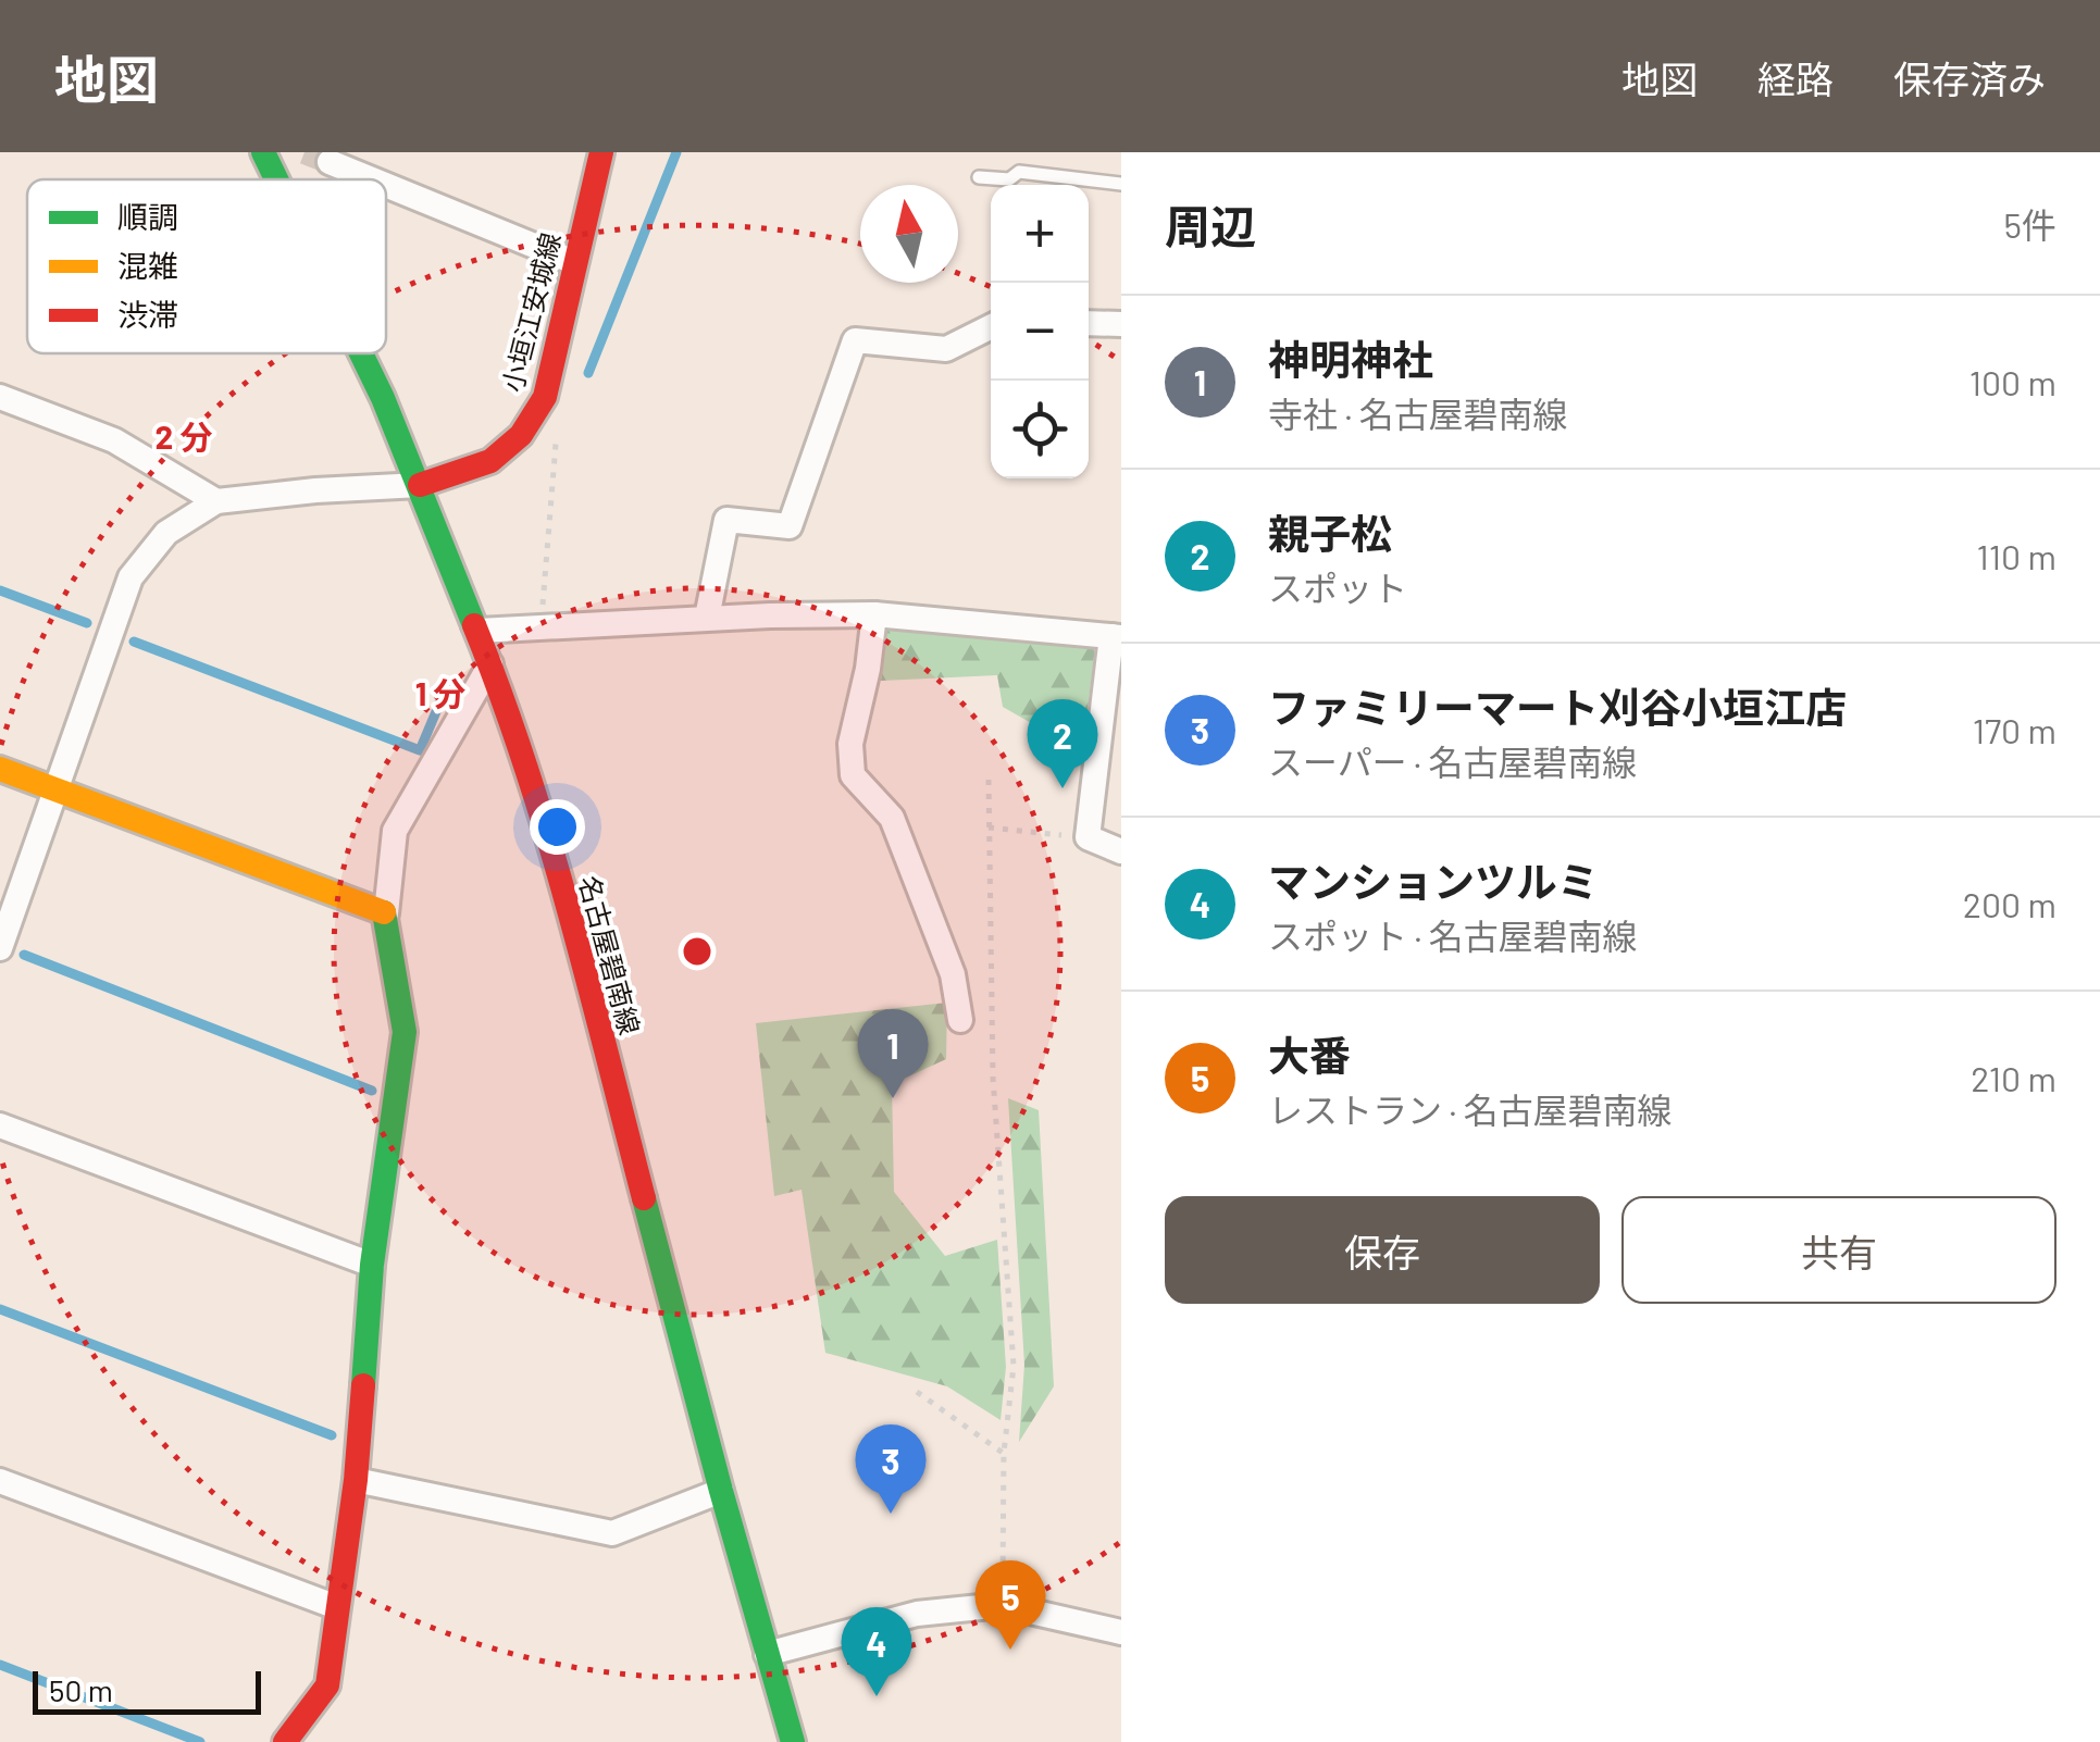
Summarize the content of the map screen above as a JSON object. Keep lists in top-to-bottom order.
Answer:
{
  "streets": {
    "main road": ["小垣江安城線", "名古屋碧南線"]
  },
  "crossings": [
    ["小垣江安城線", "名古屋碧南線"]
  ],
  "legend": ["順調", "混雑", "渋滞"],
  "scale_bar": "50 m",
  "north": "top",
  "page": {
    "header": "地図",
    "nav": ["地図", "経路", "保存済み"],
    "heading": ["周辺", "5件"],
    "map_buttons": ["+", "−"],
    "list": [
      {
        "mark": "1",
        "name": "神明神社",
        "note": "寺社 · 名古屋碧南線",
        "value": "100 m"
      },
      {
        "mark": "2",
        "name": "親子松",
        "note": "スポット",
        "value": "110 m"
      },
      {
        "mark": "3",
        "name": "ファミリーマート刈谷小垣江店",
        "note": "スーパー · 名古屋碧南線",
        "value": "170 m"
      },
      {
        "mark": "4",
        "name": "マンションツルミ",
        "note": "スポット · 名古屋碧南線",
        "value": "200 m"
      },
      {
        "mark": "5",
        "name": "大番",
        "note": "レストラン · 名古屋碧南線",
        "value": "210 m"
      }
    ],
    "pins": [
      "2",
      "1",
      "3",
      "5",
      "4"
    ],
    "buttons": ["保存", "共有"],
    "scale": "50 m"
  },
  "rings": ["2 分", "1 分"]
}
